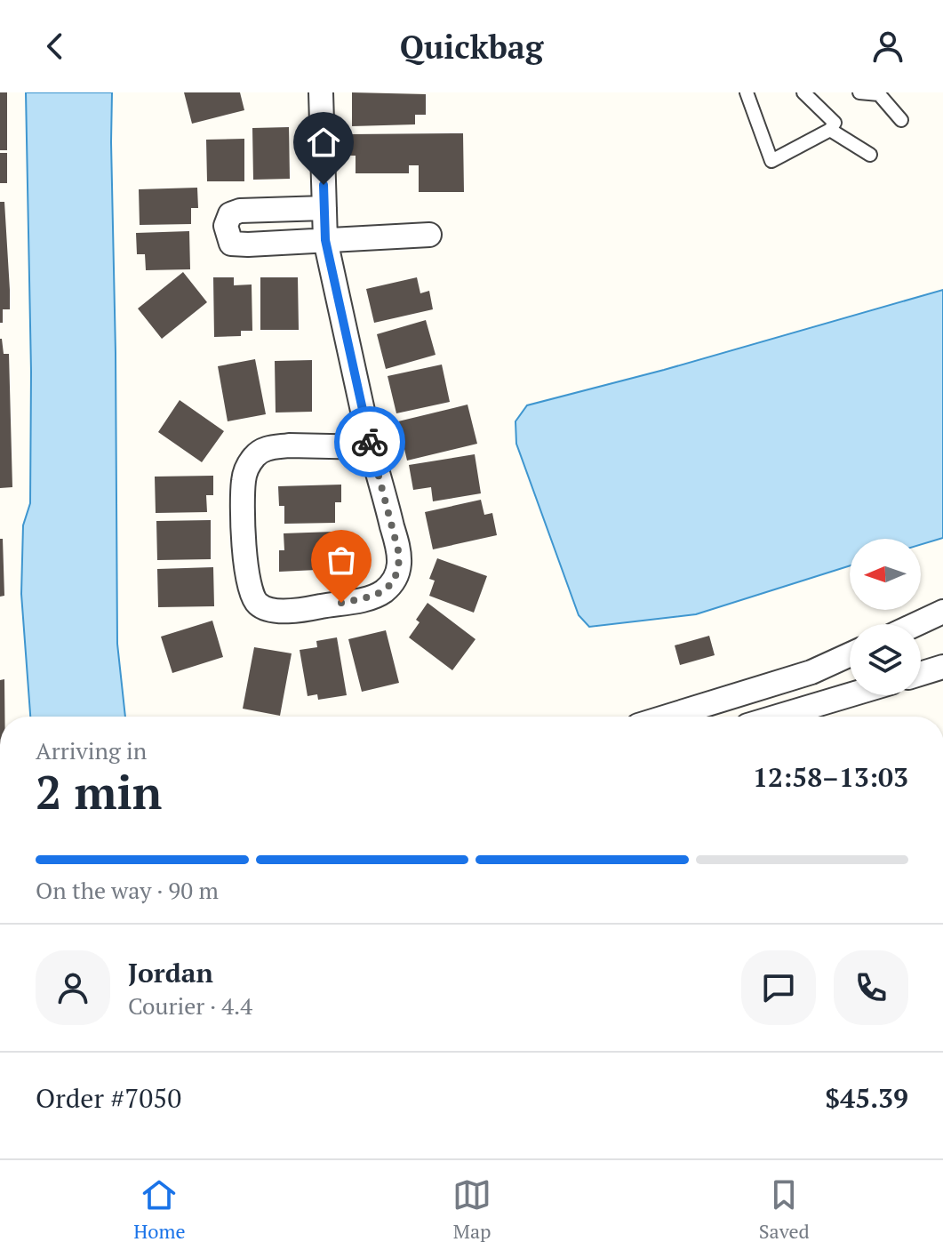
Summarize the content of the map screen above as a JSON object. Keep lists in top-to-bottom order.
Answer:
{
  "north": "left",
  "page": {
    "header": "Quickbag",
    "heading": ["2 min", "Arriving in", "12:58–13:03"],
    "panel": [
      "Jordan",
      "Courier · 4.4",
      "Order #7050",
      "$45.39"
    ],
    "bar": "On the way · 90 m",
    "tabs": ["Home", "Map", "Saved"]
  }
}
